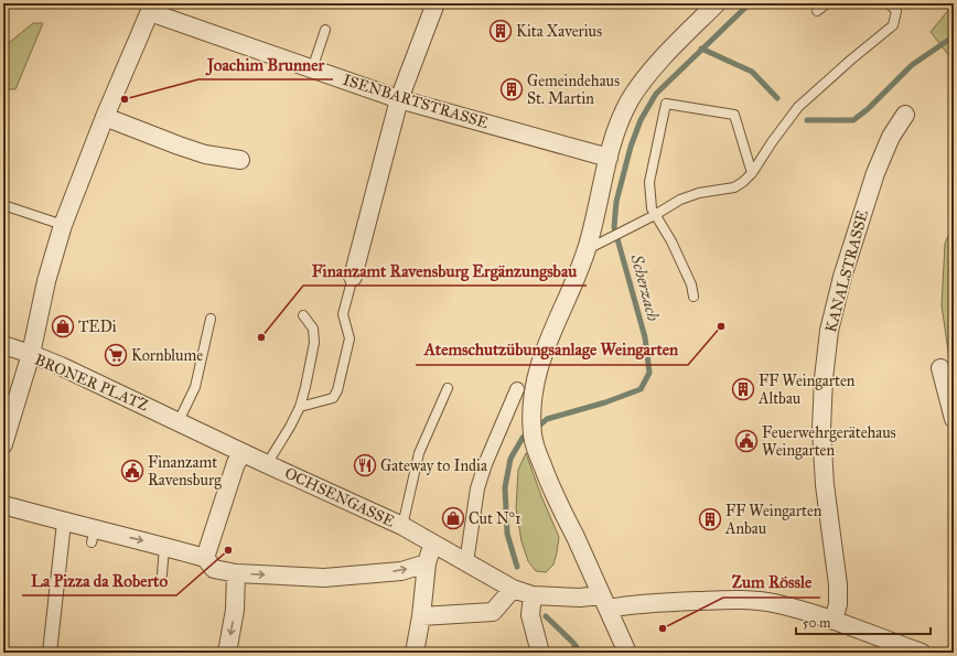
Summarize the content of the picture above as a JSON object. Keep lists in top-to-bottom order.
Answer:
{
  "streets": {
    "street": [
      "ISENBARTSTRASSE",
      "KANALSTRASSE",
      "BRONER PLATZ",
      "OCHSENGASSE"
    ]
  },
  "crossings": [
    ["KANALSTRASSE", "OCHSENGASSE"],
    ["BRONER PLATZ", "OCHSENGASSE"]
  ],
  "water": ["Scherzach"],
  "places": {
    "building": [
      "Kita Xaverius",
      "Gemeindehaus St. Martin",
      "FF Weingarten Altbau",
      "FF Weingarten Anbau"
    ],
    "other": [
      "Joachim Brunner",
      "Atemschutzübungsanlage Weingarten",
      "Finanzamt Ravensburg Ergänzungsbau",
      "La Pizza da Roberto",
      "Zum Rössle"
    ],
    "shop": ["TEDi", "Cut N°1"],
    "supermarket": ["Kornblume"],
    "public building": ["Feuerwehrgerätehaus Weingarten", "Finanzamt Ravensburg"],
    "restaurant": ["Gateway to India"]
  },
  "scale_bar": "50 m"
}
